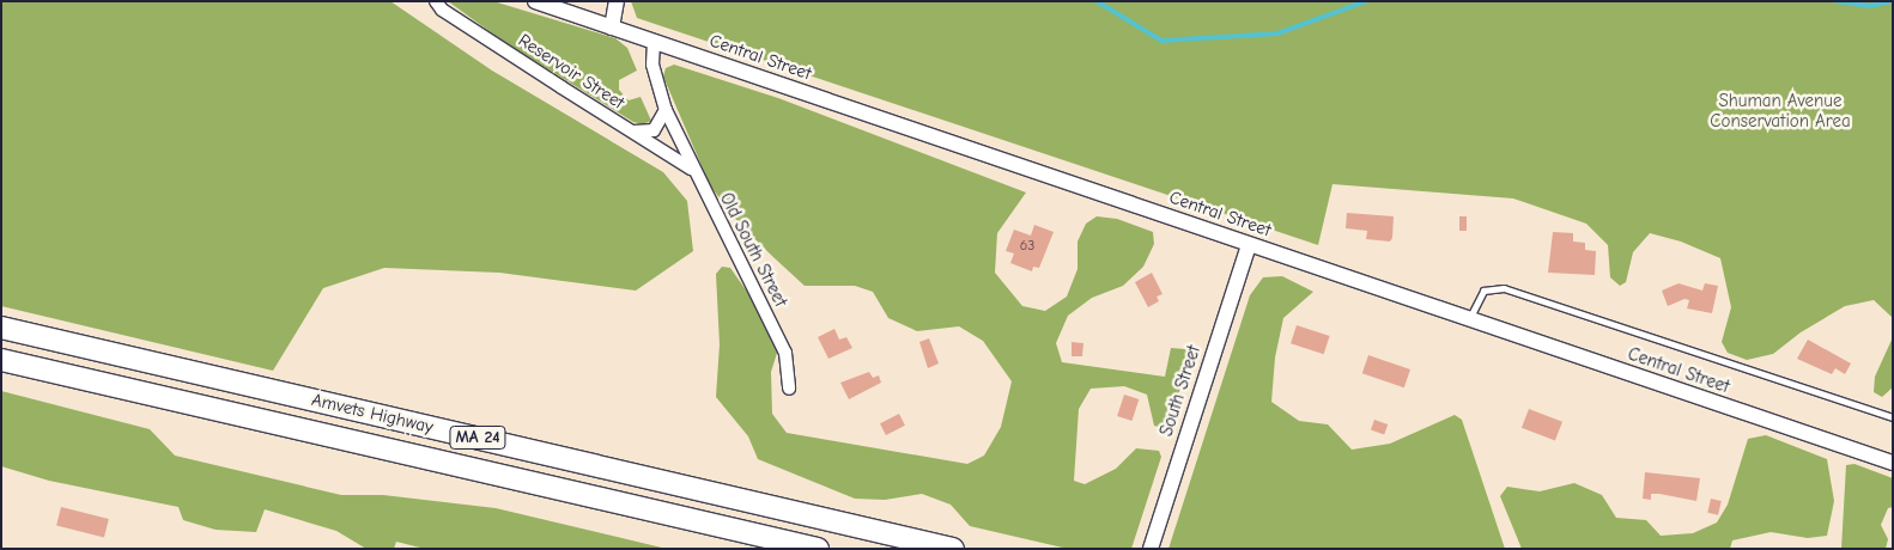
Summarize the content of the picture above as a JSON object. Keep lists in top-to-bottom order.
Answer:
{
  "streets": {
    "highway": ["Amvets Highway", "MA 24"],
    "street": [
      "Central Street",
      "Reservoir Street",
      "Old South Street",
      "South Street"
    ]
  },
  "crossings": [
    ["Central Street", "South Street"],
    ["Reservoir Street", "Old South Street"]
  ],
  "parks": ["Shuman Avenue Conservation Area"],
  "house_numbers": ["63"]
}
